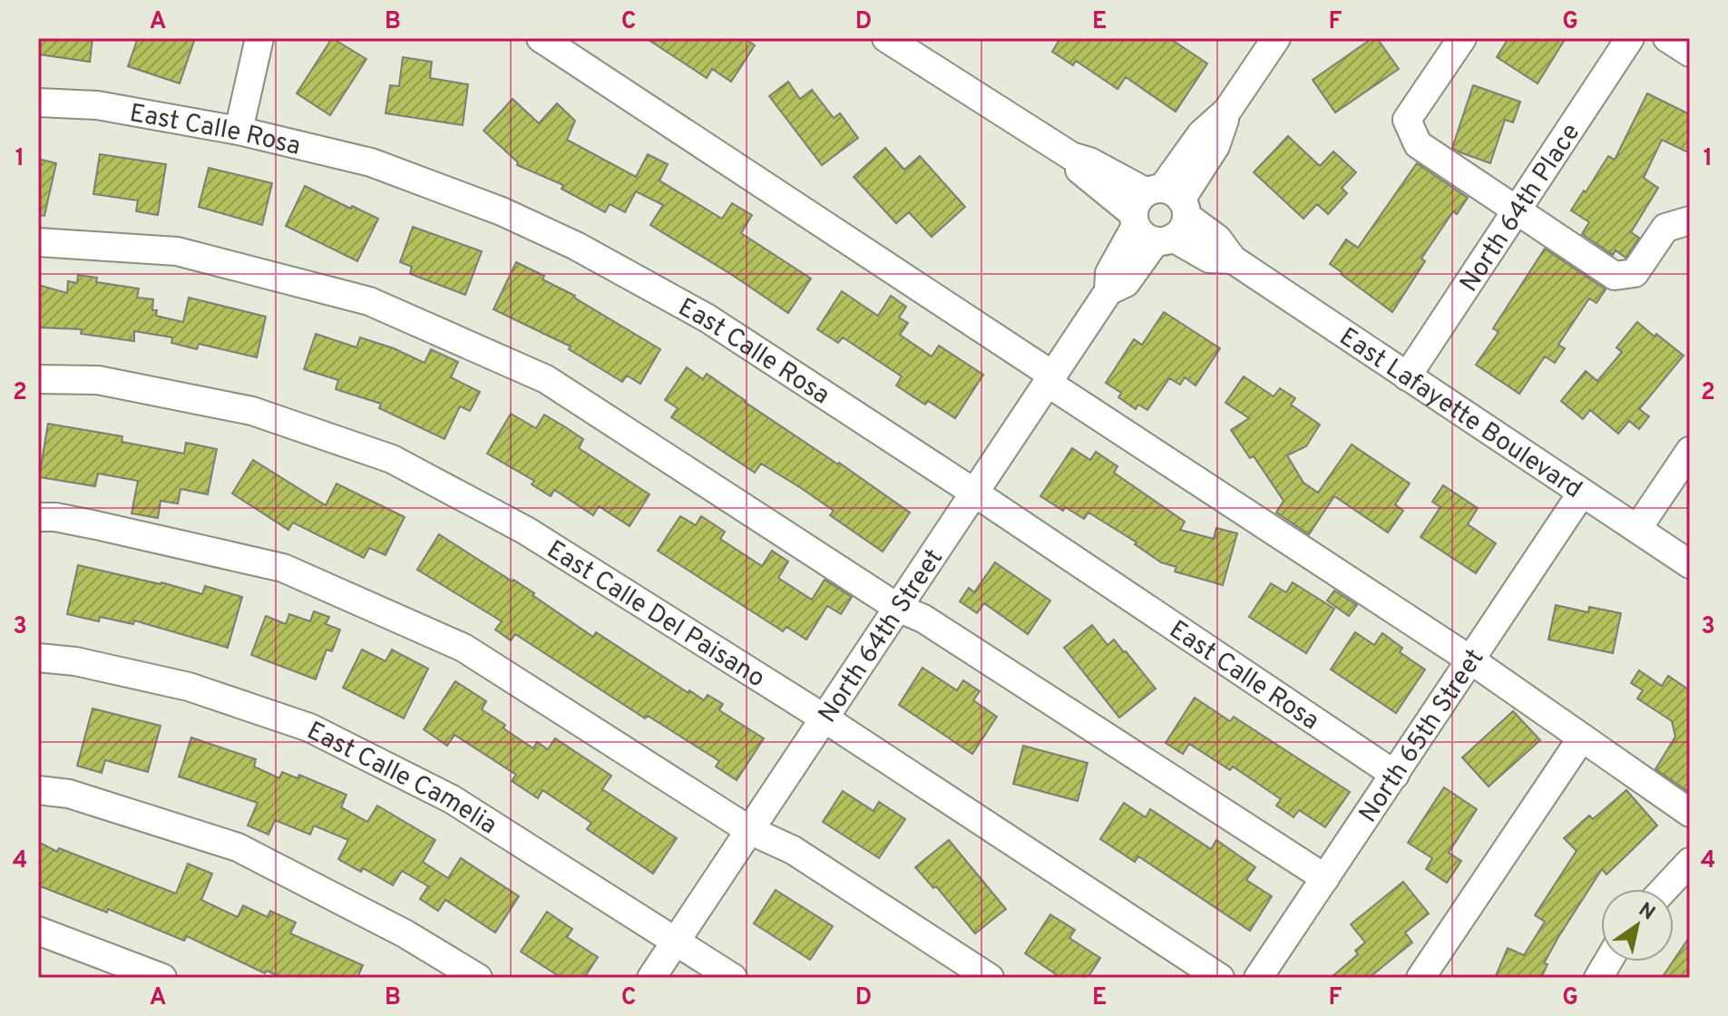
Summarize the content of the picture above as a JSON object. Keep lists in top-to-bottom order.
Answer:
{
  "streets": {
    "street": [
      "East Calle Rosa",
      "North 64th Place",
      "East Lafayette Boulevard",
      "East Calle Del Paisano",
      "North 64th Street",
      "North 65th Street",
      "East Calle Camelia"
    ]
  },
  "crossings": [
    ["East Calle Rosa", "North 64th Street"],
    ["East Calle Rosa", "North 65th Street"],
    ["North 64th Place", "East Lafayette Boulevard"],
    ["East Lafayette Boulevard", "North 64th Street"],
    ["East Lafayette Boulevard", "North 65th Street"],
    ["East Calle Del Paisano", "North 64th Street"],
    ["North 64th Street", "East Calle Camelia"]
  ],
  "north": "top right",
  "grid": {
    "columns": [
      "A",
      "B",
      "C",
      "D",
      "E",
      "F",
      "G"
    ],
    "rows": [
      "1",
      "2",
      "3",
      "4"
    ]
  }
}
